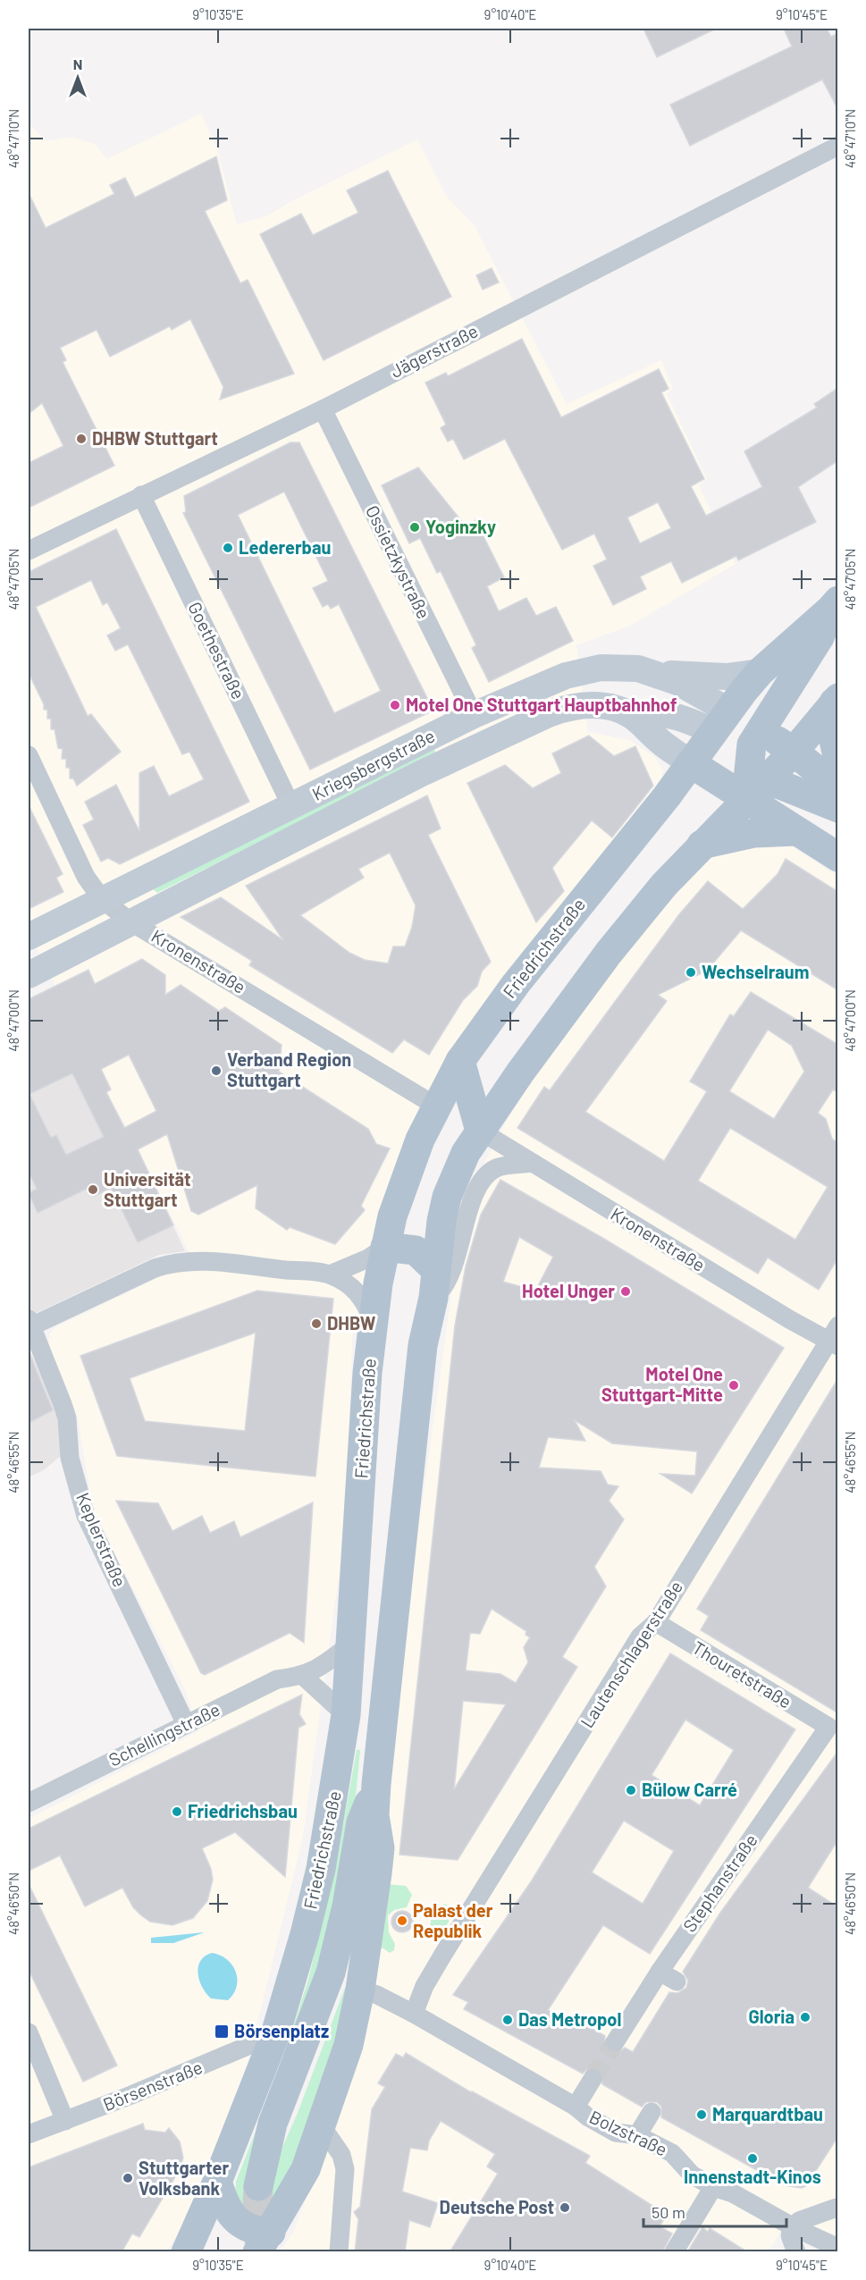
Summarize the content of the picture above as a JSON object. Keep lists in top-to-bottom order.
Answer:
{
  "streets": {
    "main road": ["Kriegsbergstraße", "Friedrichstraße"],
    "street": [
      "Jägerstraße",
      "Ossietzkystraße",
      "Goethestraße",
      "Kronenstraße",
      "Keplerstraße",
      "Lautenschlagerstraße",
      "Thouretstraße",
      "Schellingstraße",
      "Stephanstraße",
      "Börsenstraße",
      "Bolzstraße"
    ]
  },
  "crossings": [
    ["Jägerstraße", "Ossietzkystraße"],
    ["Jägerstraße", "Goethestraße"],
    ["Ossietzkystraße", "Kriegsbergstraße"],
    ["Goethestraße", "Kriegsbergstraße"],
    ["Kriegsbergstraße", "Friedrichstraße"],
    ["Kriegsbergstraße", "Kronenstraße"],
    ["Friedrichstraße", "Kronenstraße"],
    ["Friedrichstraße", "Schellingstraße"],
    ["Friedrichstraße", "Börsenstraße"],
    ["Friedrichstraße", "Bolzstraße"],
    ["Kronenstraße", "Lautenschlagerstraße"],
    ["Keplerstraße", "Schellingstraße"],
    ["Lautenschlagerstraße", "Thouretstraße"],
    ["Lautenschlagerstraße", "Bolzstraße"],
    ["Thouretstraße", "Stephanstraße"]
  ],
  "places": {
    "other": [
      "DHBW Stuttgart",
      "Yoginzky",
      "Ledererbau",
      "Motel One Stuttgart Hauptbahnhof",
      "Wechselraum",
      "Verband Region Stuttgart",
      "Universität Stuttgart",
      "Hotel Unger",
      "DHBW",
      "Motel One Stuttgart-Mitte",
      "Bülow Carré",
      "Friedrichsbau",
      "Palast der Republik",
      "Gloria",
      "Das Metropol",
      "Marquardtbau",
      "Innenstadt-Kinos",
      "Stuttgarter Volksbank",
      "Deutsche Post"
    ],
    "transit": ["Börsenplatz"]
  },
  "scale_bar": "50 m",
  "north": "top",
  "coordinates": [
    "9°10'35\"E",
    "9°10'40\"E",
    "9°10'45\"E",
    "48°47'10\"N",
    "48°47'05\"N",
    "48°47'00\"N",
    "48°46'55\"N",
    "48°46'50\"N"
  ]
}
